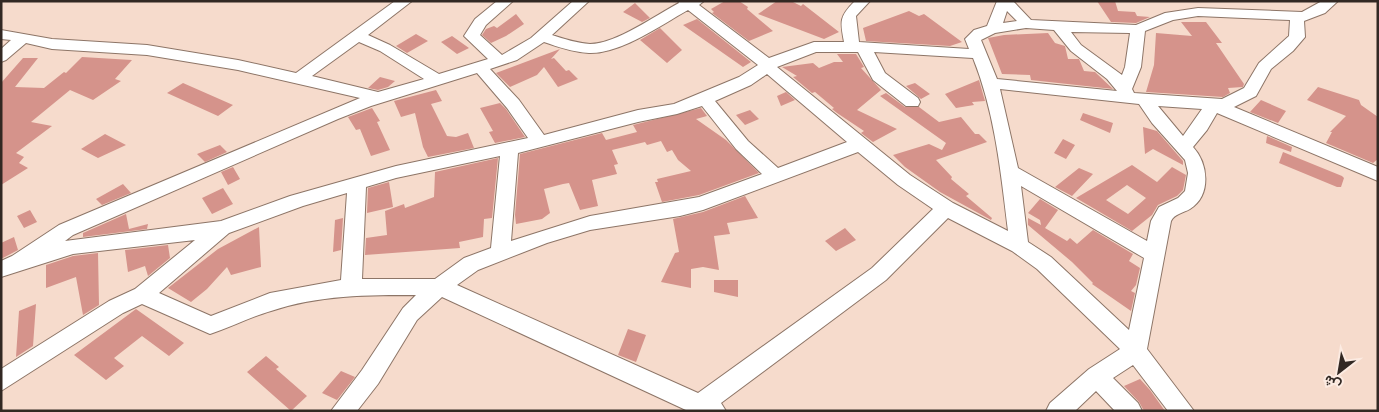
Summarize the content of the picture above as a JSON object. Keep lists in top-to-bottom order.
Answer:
{
  "north": "bottom left"
}
